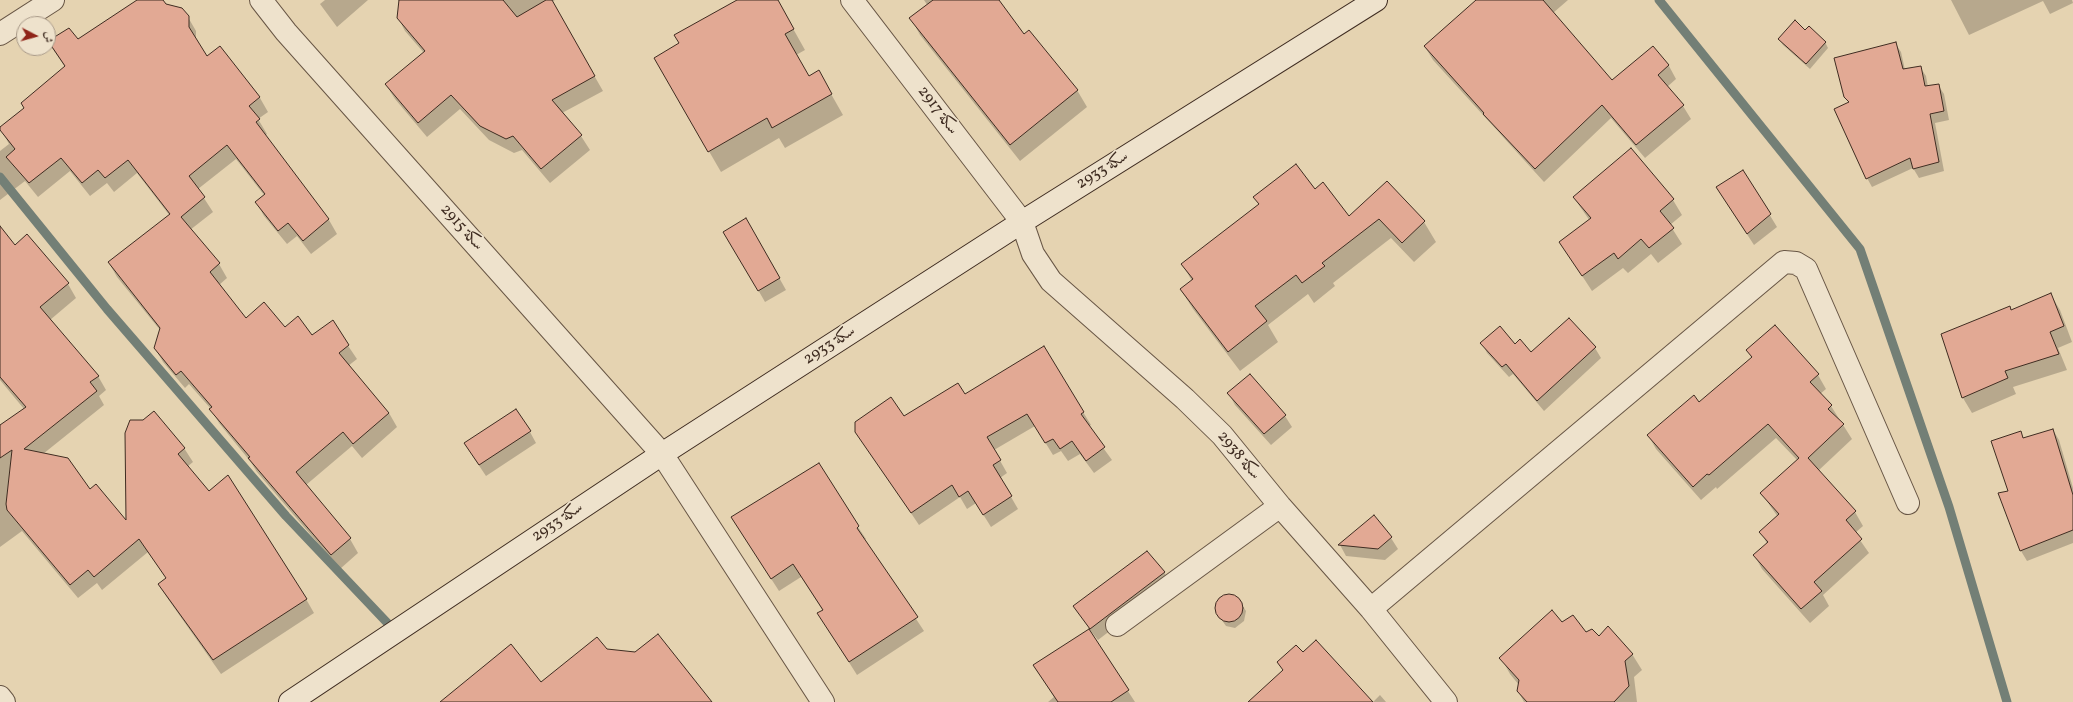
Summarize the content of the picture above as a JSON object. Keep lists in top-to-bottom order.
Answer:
{
  "streets": {
    "street": [
      "سكة 2917",
      "سكة 2933",
      "سكة 2915",
      "سكة 2938"
    ]
  },
  "crossings": [
    ["سكة 2917", "سكة 2933"],
    ["سكة 2917", "سكة 2938"],
    ["سكة 2933", "سكة 2915"],
    ["سكة 2933", "سكة 2938"]
  ],
  "north": "right"
}
